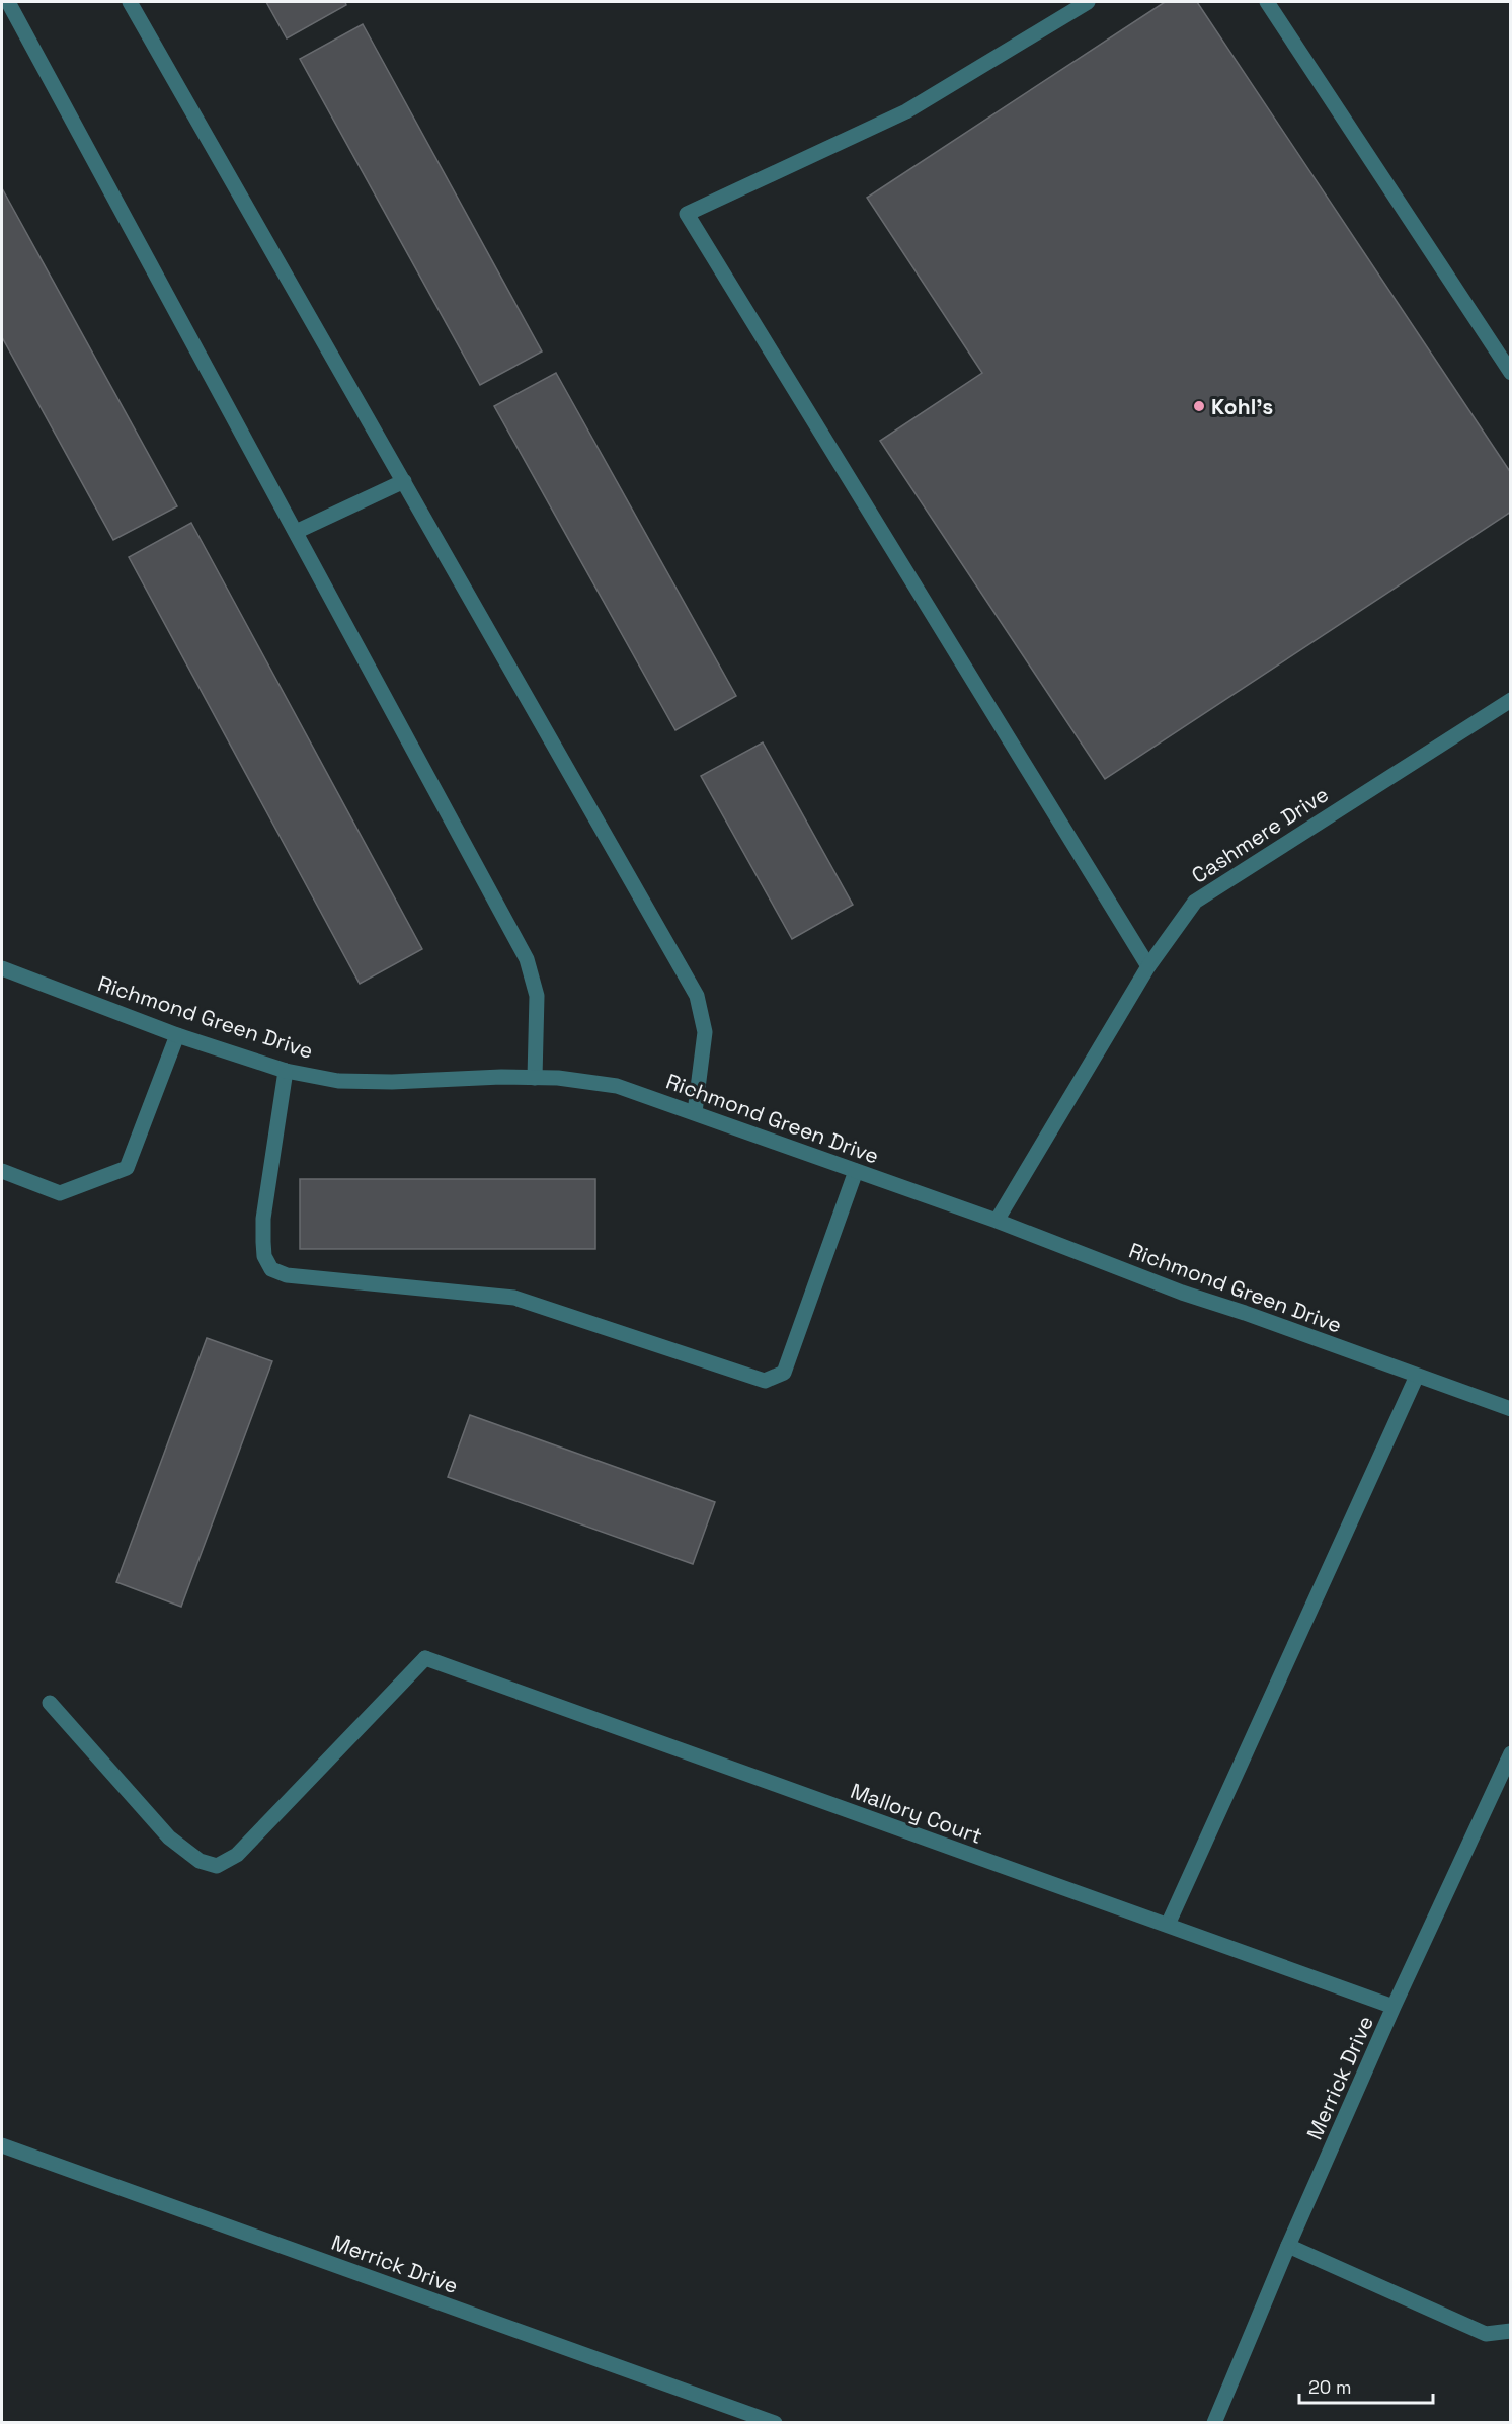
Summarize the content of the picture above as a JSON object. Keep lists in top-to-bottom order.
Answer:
{
  "streets": {
    "street": [
      "Cashmere Drive",
      "Richmond Green Drive",
      "Mallory Court",
      "Merrick Drive"
    ]
  },
  "crossings": [
    ["Cashmere Drive", "Richmond Green Drive"],
    ["Mallory Court", "Merrick Drive"]
  ],
  "places": ["Kohl's"],
  "scale_bar": "20 m"
}
